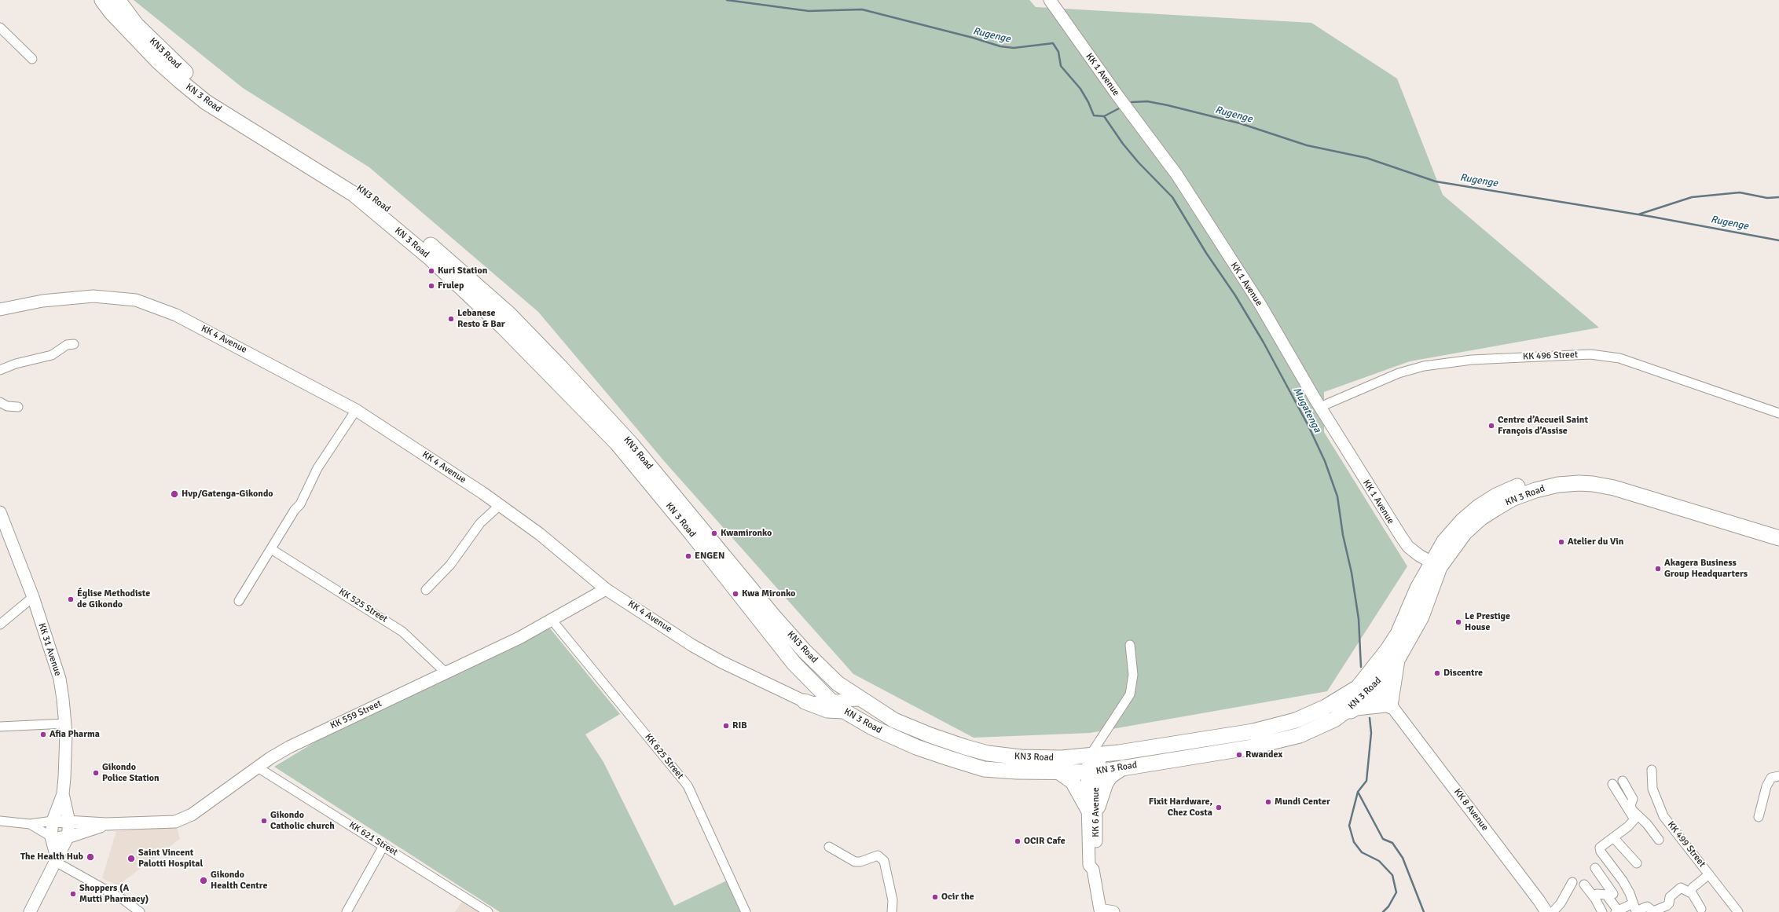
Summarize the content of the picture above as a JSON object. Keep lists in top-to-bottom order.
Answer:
{
  "streets": {
    "highway": ["KN3 Road", "KN 3 Road"],
    "main road": [
      "KK 1 Avenue",
      "KK 4 Avenue",
      "KK 31 Avenue",
      "KK 559 Street",
      "KK 8 Avenue",
      "KK 6 Avenue"
    ],
    "street": [
      "KK 496 Street",
      "KK 525 Street",
      "KK 625 Street",
      "KK 621 Street",
      "KK 499 Street"
    ]
  },
  "crossings": [
    ["KN3 Road", "KN 3 Road"],
    ["KN3 Road", "KK 6 Avenue"],
    ["KK 1 Avenue", "KN 3 Road"],
    ["KK 1 Avenue", "KK 496 Street"],
    ["KN 3 Road", "KK 8 Avenue"],
    ["KN 3 Road", "KK 6 Avenue"],
    ["KK 4 Avenue", "KK 559 Street"],
    ["KK 525 Street", "KK 559 Street"],
    ["KK 31 Avenue", "KK 559 Street"],
    ["KK 559 Street", "KK 625 Street"],
    ["KK 559 Street", "KK 621 Street"]
  ],
  "water": ["Rugenge", "Mugatenga"],
  "places": [
    "Kuri Station",
    "Frulep",
    "Lebanese Resto & Bar",
    "Centre d’Accueil Saint François d’Assise",
    "Hvp/Gatenga-Gikondo",
    "Kwamironko",
    "Atelier du Vin",
    "ENGEN",
    "Akagera Business Group Headquarters",
    "Kwa Mironko",
    "Église Methodiste de Gikondo",
    "Le Prestige House",
    "Discentre",
    "RIB",
    "Afia Pharma",
    "Rwandex",
    "Gikondo Police Station",
    "Mundi Center",
    "Fixit Hardware, Chez Costa",
    "Gikondo Catholic church",
    "OCIR Cafe",
    "The Health Hub",
    "Saint Vincent Palotti Hospital",
    "Gikondo Health Centre",
    "Shoppers (A Mutti Pharmacy)",
    "Ocir the"
  ]
}
